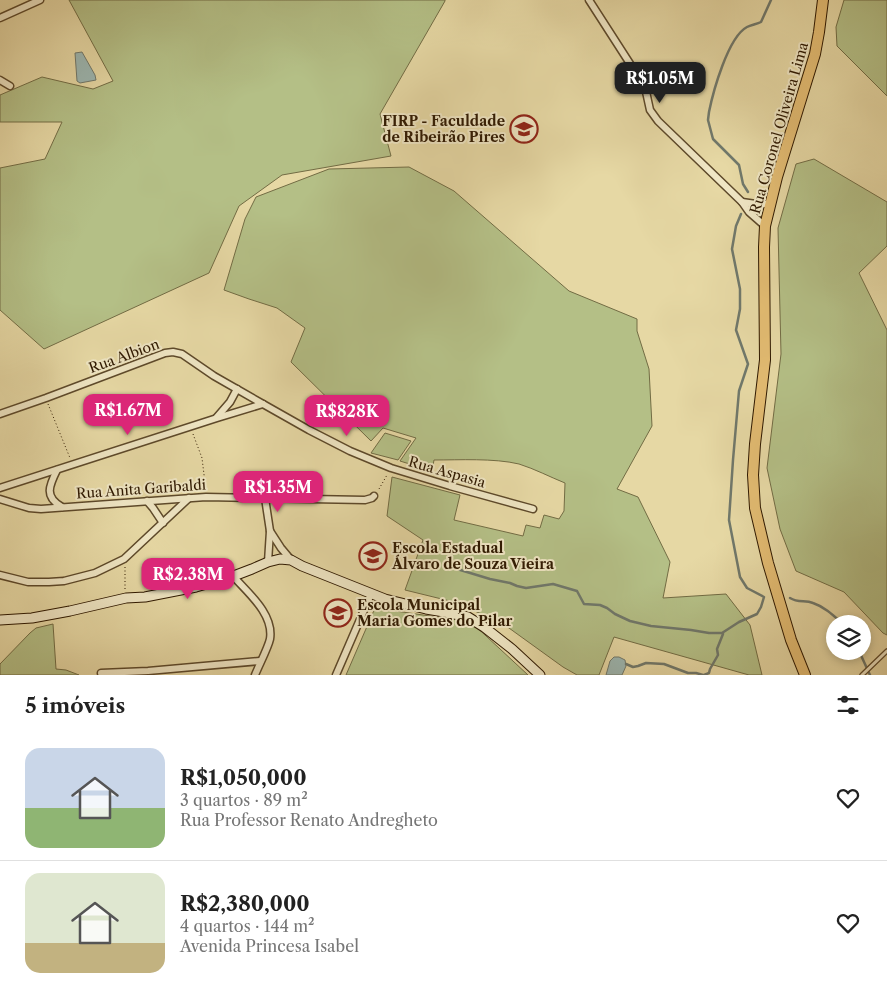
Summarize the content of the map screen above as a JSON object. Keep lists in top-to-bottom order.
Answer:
{
  "streets": {
    "main road": ["Rua Coronel Oliveira Lima"],
    "street": ["Rua Albion", "Rua Aspasia", "Rua Anita Garibaldi"]
  },
  "crossings": [
    ["Rua Albion", "Rua Aspasia"]
  ],
  "places": {
    "school or university": ["FIRP - Faculdade de Ribeirão Pires", "Escola Estadual Álvaro de Souza Vieira", "Escola Municipal Maria Gomes do Pilar"]
  },
  "page": {
    "price": [
      "R$1.05M",
      "R$1.67M",
      "R$828K",
      "R$1.35M",
      "R$2.38M"
    ],
    "heading": "5 imóveis",
    "list": [
      {
        "name": "R$1,050,000",
        "note": "3 quartos · 89 m² · Rua Professor Renato Andregheto"
      },
      {
        "name": "R$2,380,000",
        "note": "4 quartos · 144 m² · Avenida Princesa Isabel"
      }
    ]
  }
}
